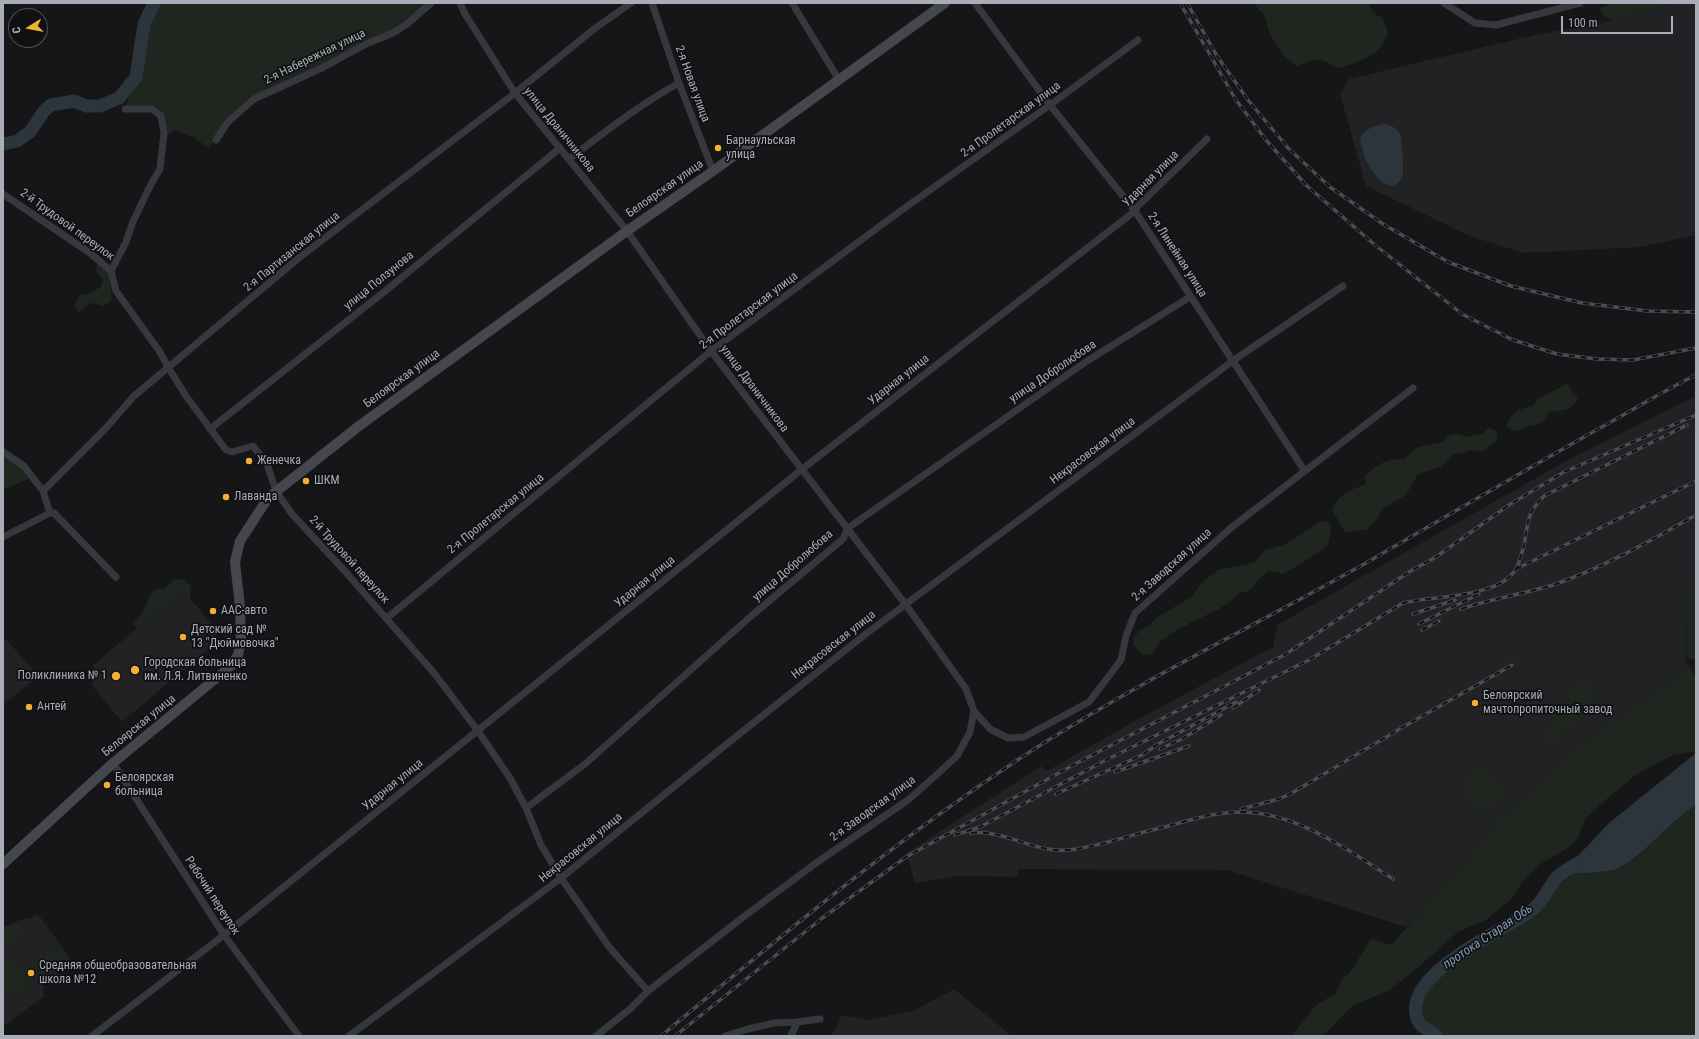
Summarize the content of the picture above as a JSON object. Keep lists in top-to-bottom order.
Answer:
{
  "streets": {
    "street": [
      "2-я Набережная улица",
      "2-я Новая улица",
      "2-я Пролетарская улица",
      "улица Драничникова",
      "Ударная улица",
      "Белоярская улица",
      "2-й Трудовой переулок",
      "2-я Партизанская улица",
      "2-я Линейная улица",
      "улица Ползунова",
      "улица Добролюбова",
      "Некрасовская улица",
      "2-я Заводская улица",
      "Рабочий переулок"
    ]
  },
  "crossings": [
    ["2-я Новая улица", "Белоярская улица"],
    ["2-я Пролетарская улица", "улица Драничникова"],
    ["2-я Пролетарская улица", "2-й Трудовой переулок"],
    ["2-я Пролетарская улица", "2-я Линейная улица"],
    ["улица Драничникова", "Ударная улица"],
    ["улица Драничникова", "Белоярская улица"],
    ["улица Драничникова", "2-я Партизанская улица"],
    ["улица Драничникова", "улица Ползунова"],
    ["улица Драничникова", "улица Добролюбова"],
    ["улица Драничникова", "Некрасовская улица"],
    ["улица Драничникова", "2-я Заводская улица"],
    ["Ударная улица", "2-й Трудовой переулок"],
    ["Ударная улица", "2-я Линейная улица"],
    ["Ударная улица", "Рабочий переулок"],
    ["Белоярская улица", "2-й Трудовой переулок"],
    ["Белоярская улица", "Рабочий переулок"],
    ["2-й Трудовой переулок", "2-я Партизанская улица"],
    ["2-й Трудовой переулок", "улица Ползунова"],
    ["2-й Трудовой переулок", "улица Добролюбова"],
    ["2-й Трудовой переулок", "Некрасовская улица"],
    ["2-й Трудовой переулок", "2-я Заводская улица"],
    ["2-я Линейная улица", "улица Добролюбова"],
    ["2-я Линейная улица", "Некрасовская улица"],
    ["2-я Линейная улица", "2-я Заводская улица"]
  ],
  "water": ["протока Старая Обь"],
  "places": [
    "Барнаульская улица",
    "Женечка",
    "ШКМ",
    "Лаванда",
    "ААС-авто",
    "Детский сад № 13 \"Дюймовочка\"",
    "Городская больница им. Л.Я. Литвиненко",
    "Поликлиника № 1",
    "Белоярский мачтопропиточный завод",
    "Антей",
    "Белоярская больница",
    "Средняя общеобразовательная школа №12"
  ],
  "scale_bar": "100 m",
  "north": "left"
}
